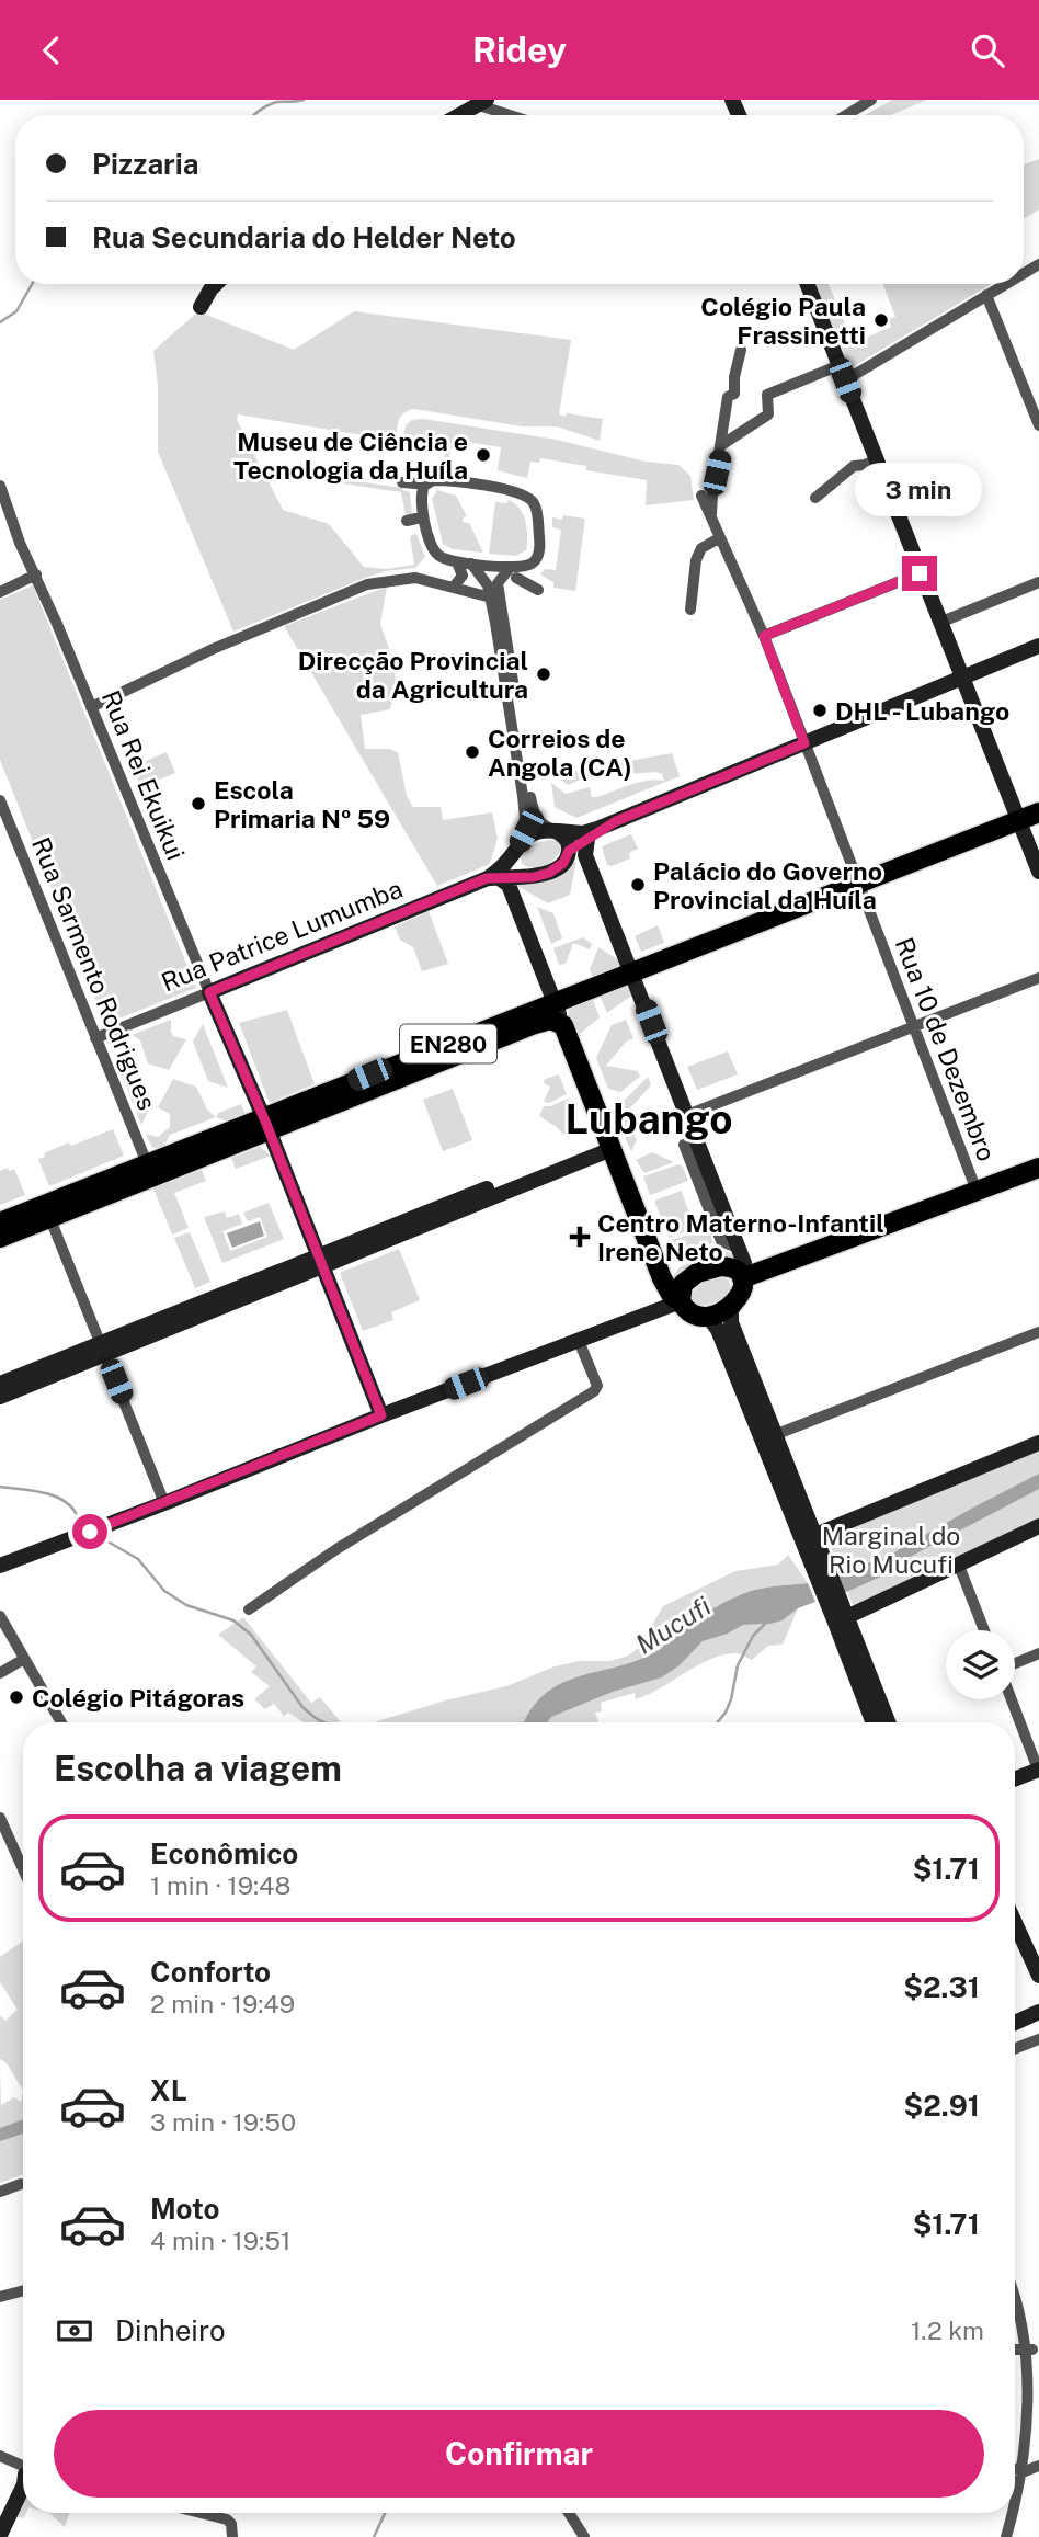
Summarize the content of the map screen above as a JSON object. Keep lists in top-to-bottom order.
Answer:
{
  "streets": {
    "main road": ["EN280"],
    "street": [
      "Rua Rei Ekuikui",
      "Rua Patrice Lumumba",
      "Rua Sarmento Rodrigues",
      "Rua 10 de Dezembro"
    ]
  },
  "crossings": [
    ["Rua Rei Ekuikui", "Rua Patrice Lumumba"],
    ["Rua Patrice Lumumba", "Rua Sarmento Rodrigues"],
    ["Rua Sarmento Rodrigues", "EN280"],
    ["EN280", "Rua 10 de Dezembro"]
  ],
  "districts": ["Lubango"],
  "water": ["Mucufi"],
  "parks": ["Marginal do Rio Mucufi"],
  "places": {
    "other": [
      "Colégio Paula Frassinetti",
      "Museu de Ciência e Tecnologia da Huíla",
      "Direcção Provincial da Agricultura",
      "DHL - Lubango",
      "Correios de Angola (CA)",
      "Escola Primaria Nº 59",
      "Palácio do Governo Provincial da Huíla",
      "Colégio Pitágoras"
    ],
    "health": ["Centro Materno-Infantil Irene Neto"]
  },
  "page": {
    "header": "Ridey",
    "banner": ["Pizzaria", "Rua Secundaria do Helder Neto"],
    "bubble": "3 min",
    "heading": "Escolha a viagem",
    "list": [
      {
        "name": "Econômico",
        "note": "1 min · 19:48",
        "value": "$1.71"
      },
      {
        "name": "Conforto",
        "note": "2 min · 19:49",
        "value": "$2.31"
      },
      {
        "name": "XL",
        "note": "3 min · 19:50",
        "value": "$2.91"
      },
      {
        "name": "Moto",
        "note": "4 min · 19:51",
        "value": "$1.71"
      }
    ],
    "pay": ["Dinheiro", "1.2 km"],
    "buttons": "Confirmar"
  }
}
